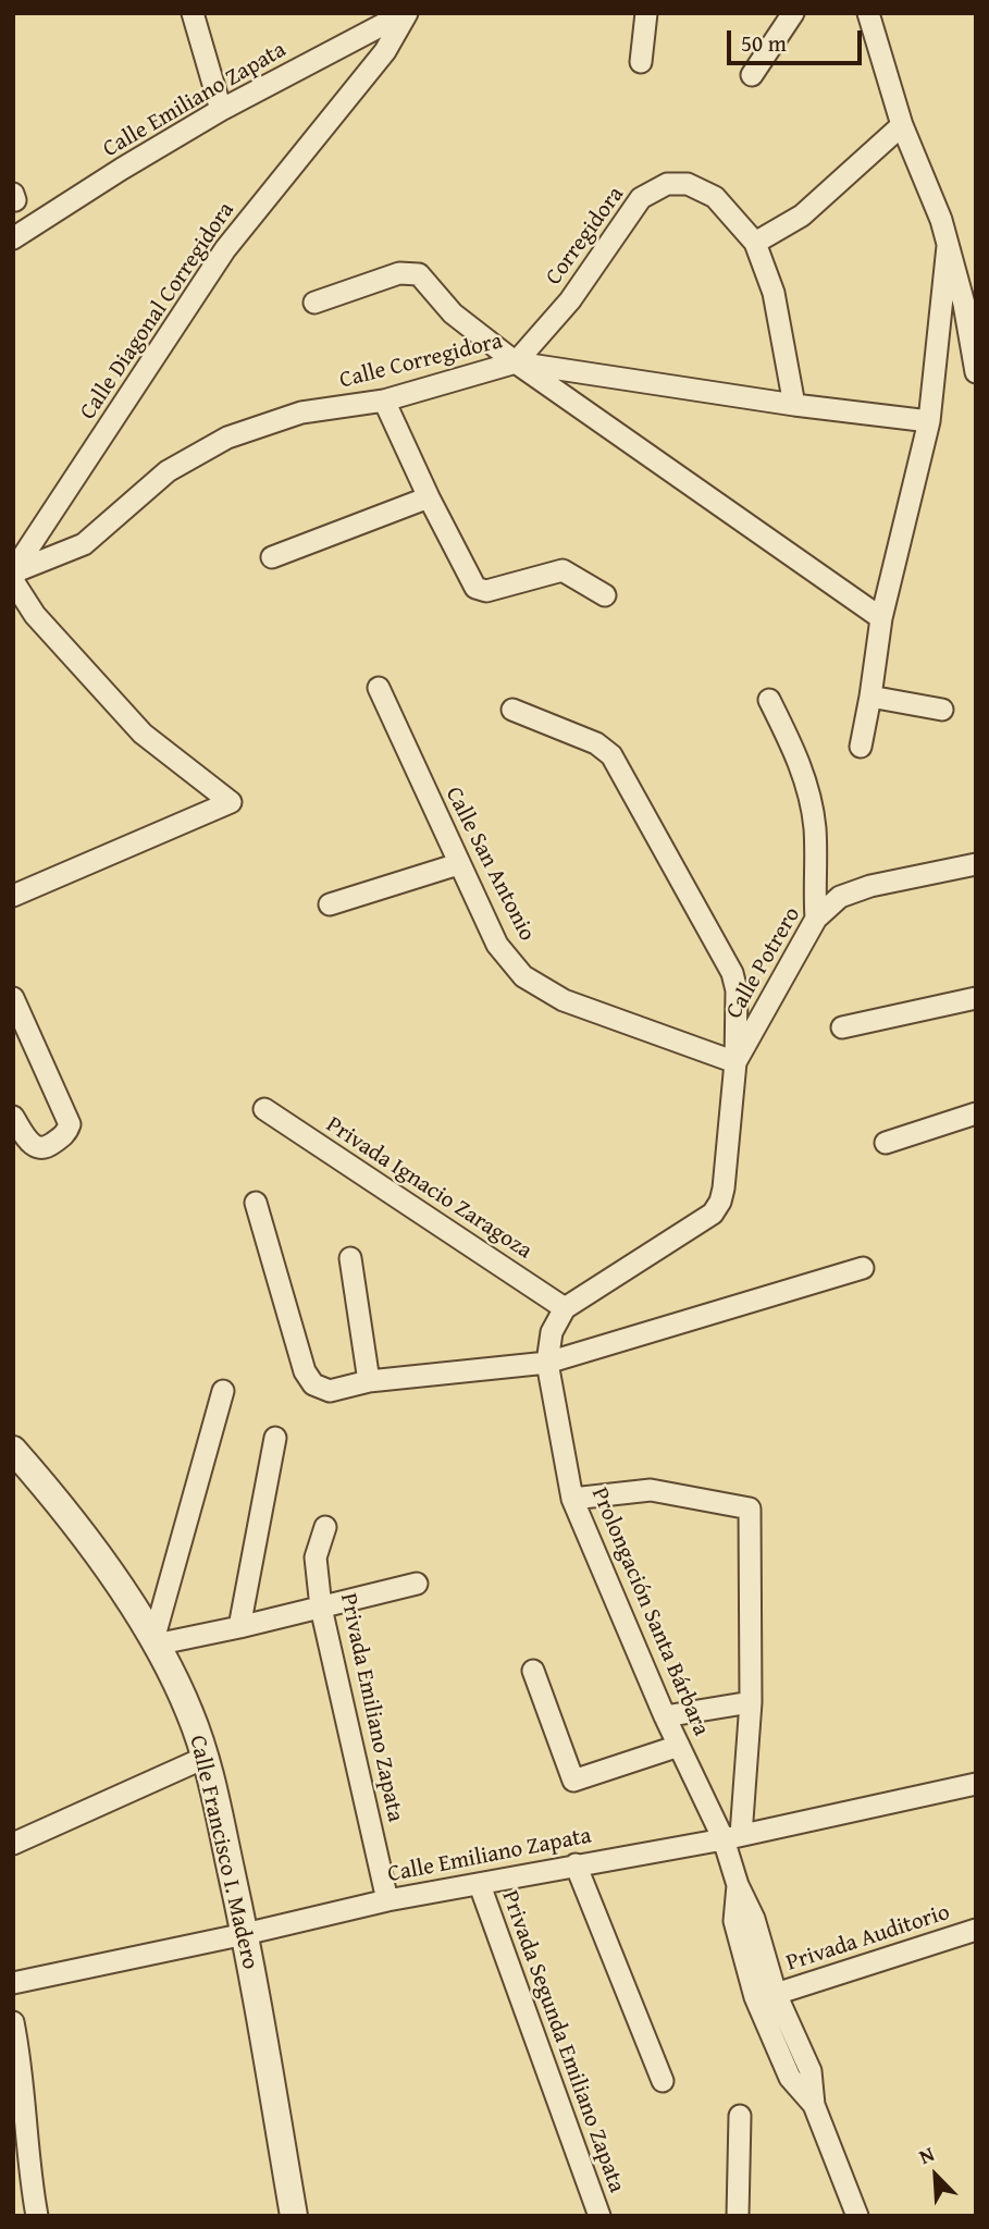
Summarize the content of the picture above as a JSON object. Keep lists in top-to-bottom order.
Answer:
{
  "streets": {
    "street": [
      "Calle Emiliano Zapata",
      "Corregidora",
      "Calle Diagonal Corregidora",
      "Calle Corregidora",
      "Calle San Antonio",
      "Calle Potrero",
      "Privada Ignacio Zaragoza",
      "Prolongación Santa Bárbara",
      "Privada Emiliano Zapata",
      "Calle Francisco I. Madero",
      "Privada Auditorio",
      "Privada Segunda Emiliano Zapata"
    ]
  },
  "crossings": [
    ["Calle Emiliano Zapata", "Calle Diagonal Corregidora"],
    ["Calle Emiliano Zapata", "Prolongación Santa Bárbara"],
    ["Calle Emiliano Zapata", "Privada Emiliano Zapata"],
    ["Calle Emiliano Zapata", "Calle Francisco I. Madero"],
    ["Calle Emiliano Zapata", "Privada Segunda Emiliano Zapata"],
    ["Corregidora", "Calle Corregidora"],
    ["Calle Diagonal Corregidora", "Calle Corregidora"],
    ["Calle San Antonio", "Calle Potrero"],
    ["Privada Ignacio Zaragoza", "Prolongación Santa Bárbara"],
    ["Prolongación Santa Bárbara", "Privada Auditorio"]
  ],
  "scale_bar": "50 m",
  "north": "top left"
}
